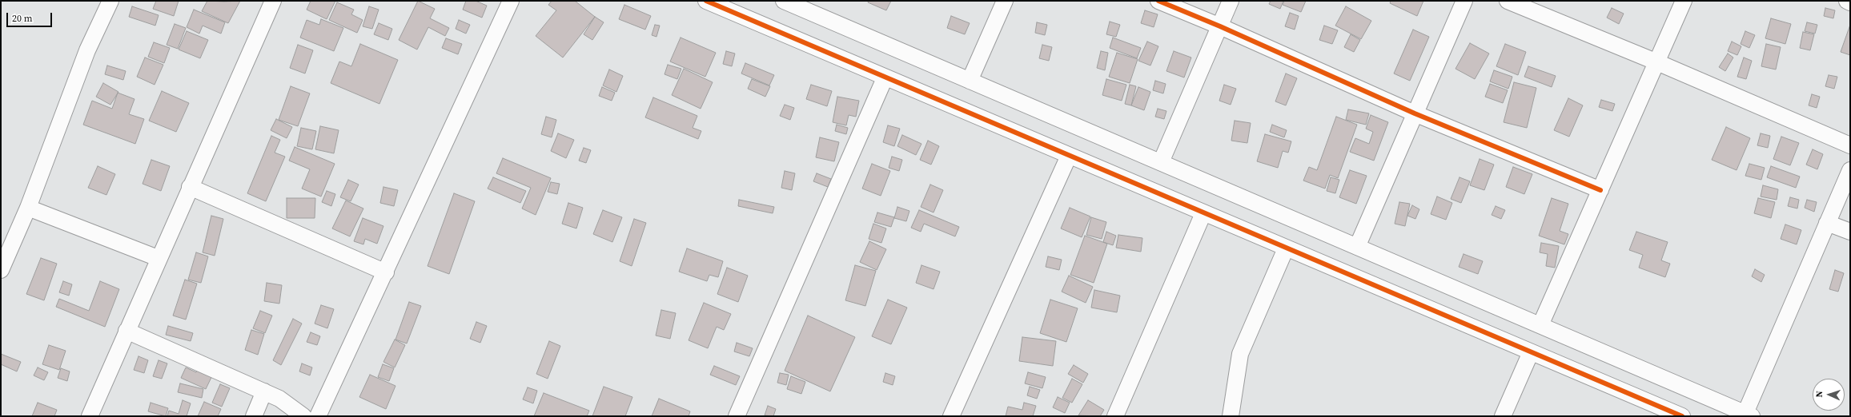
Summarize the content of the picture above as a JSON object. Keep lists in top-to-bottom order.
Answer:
{
  "scale_bar": "20 m",
  "north": "left"
}
